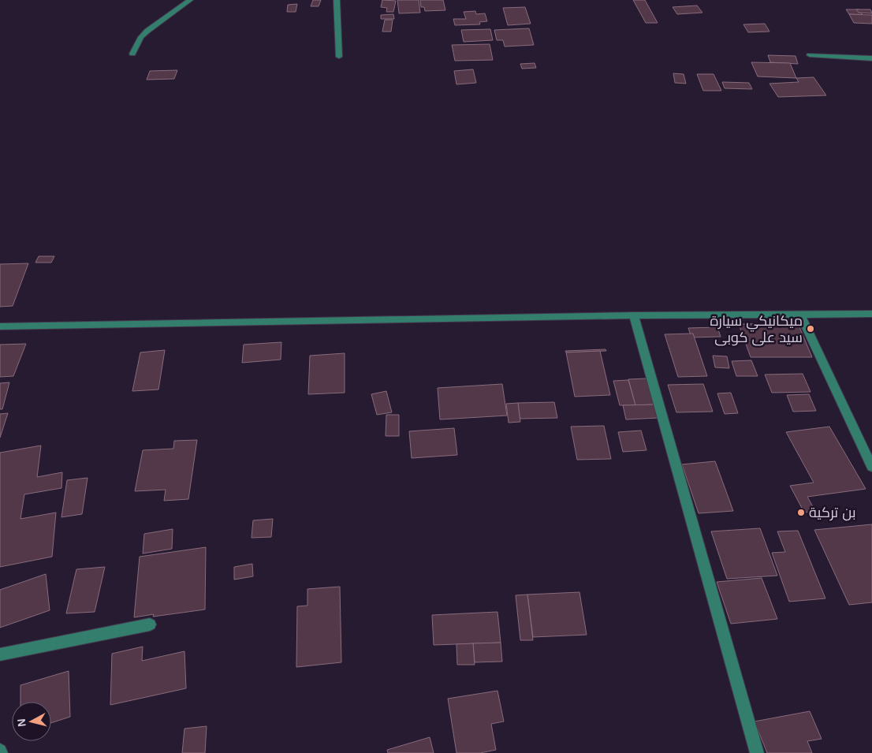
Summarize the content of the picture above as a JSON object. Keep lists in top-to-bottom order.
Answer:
{
  "places": ["ميكانيكي سيارة سيد على كوبى", "بن تركية"],
  "north": "left"
}
